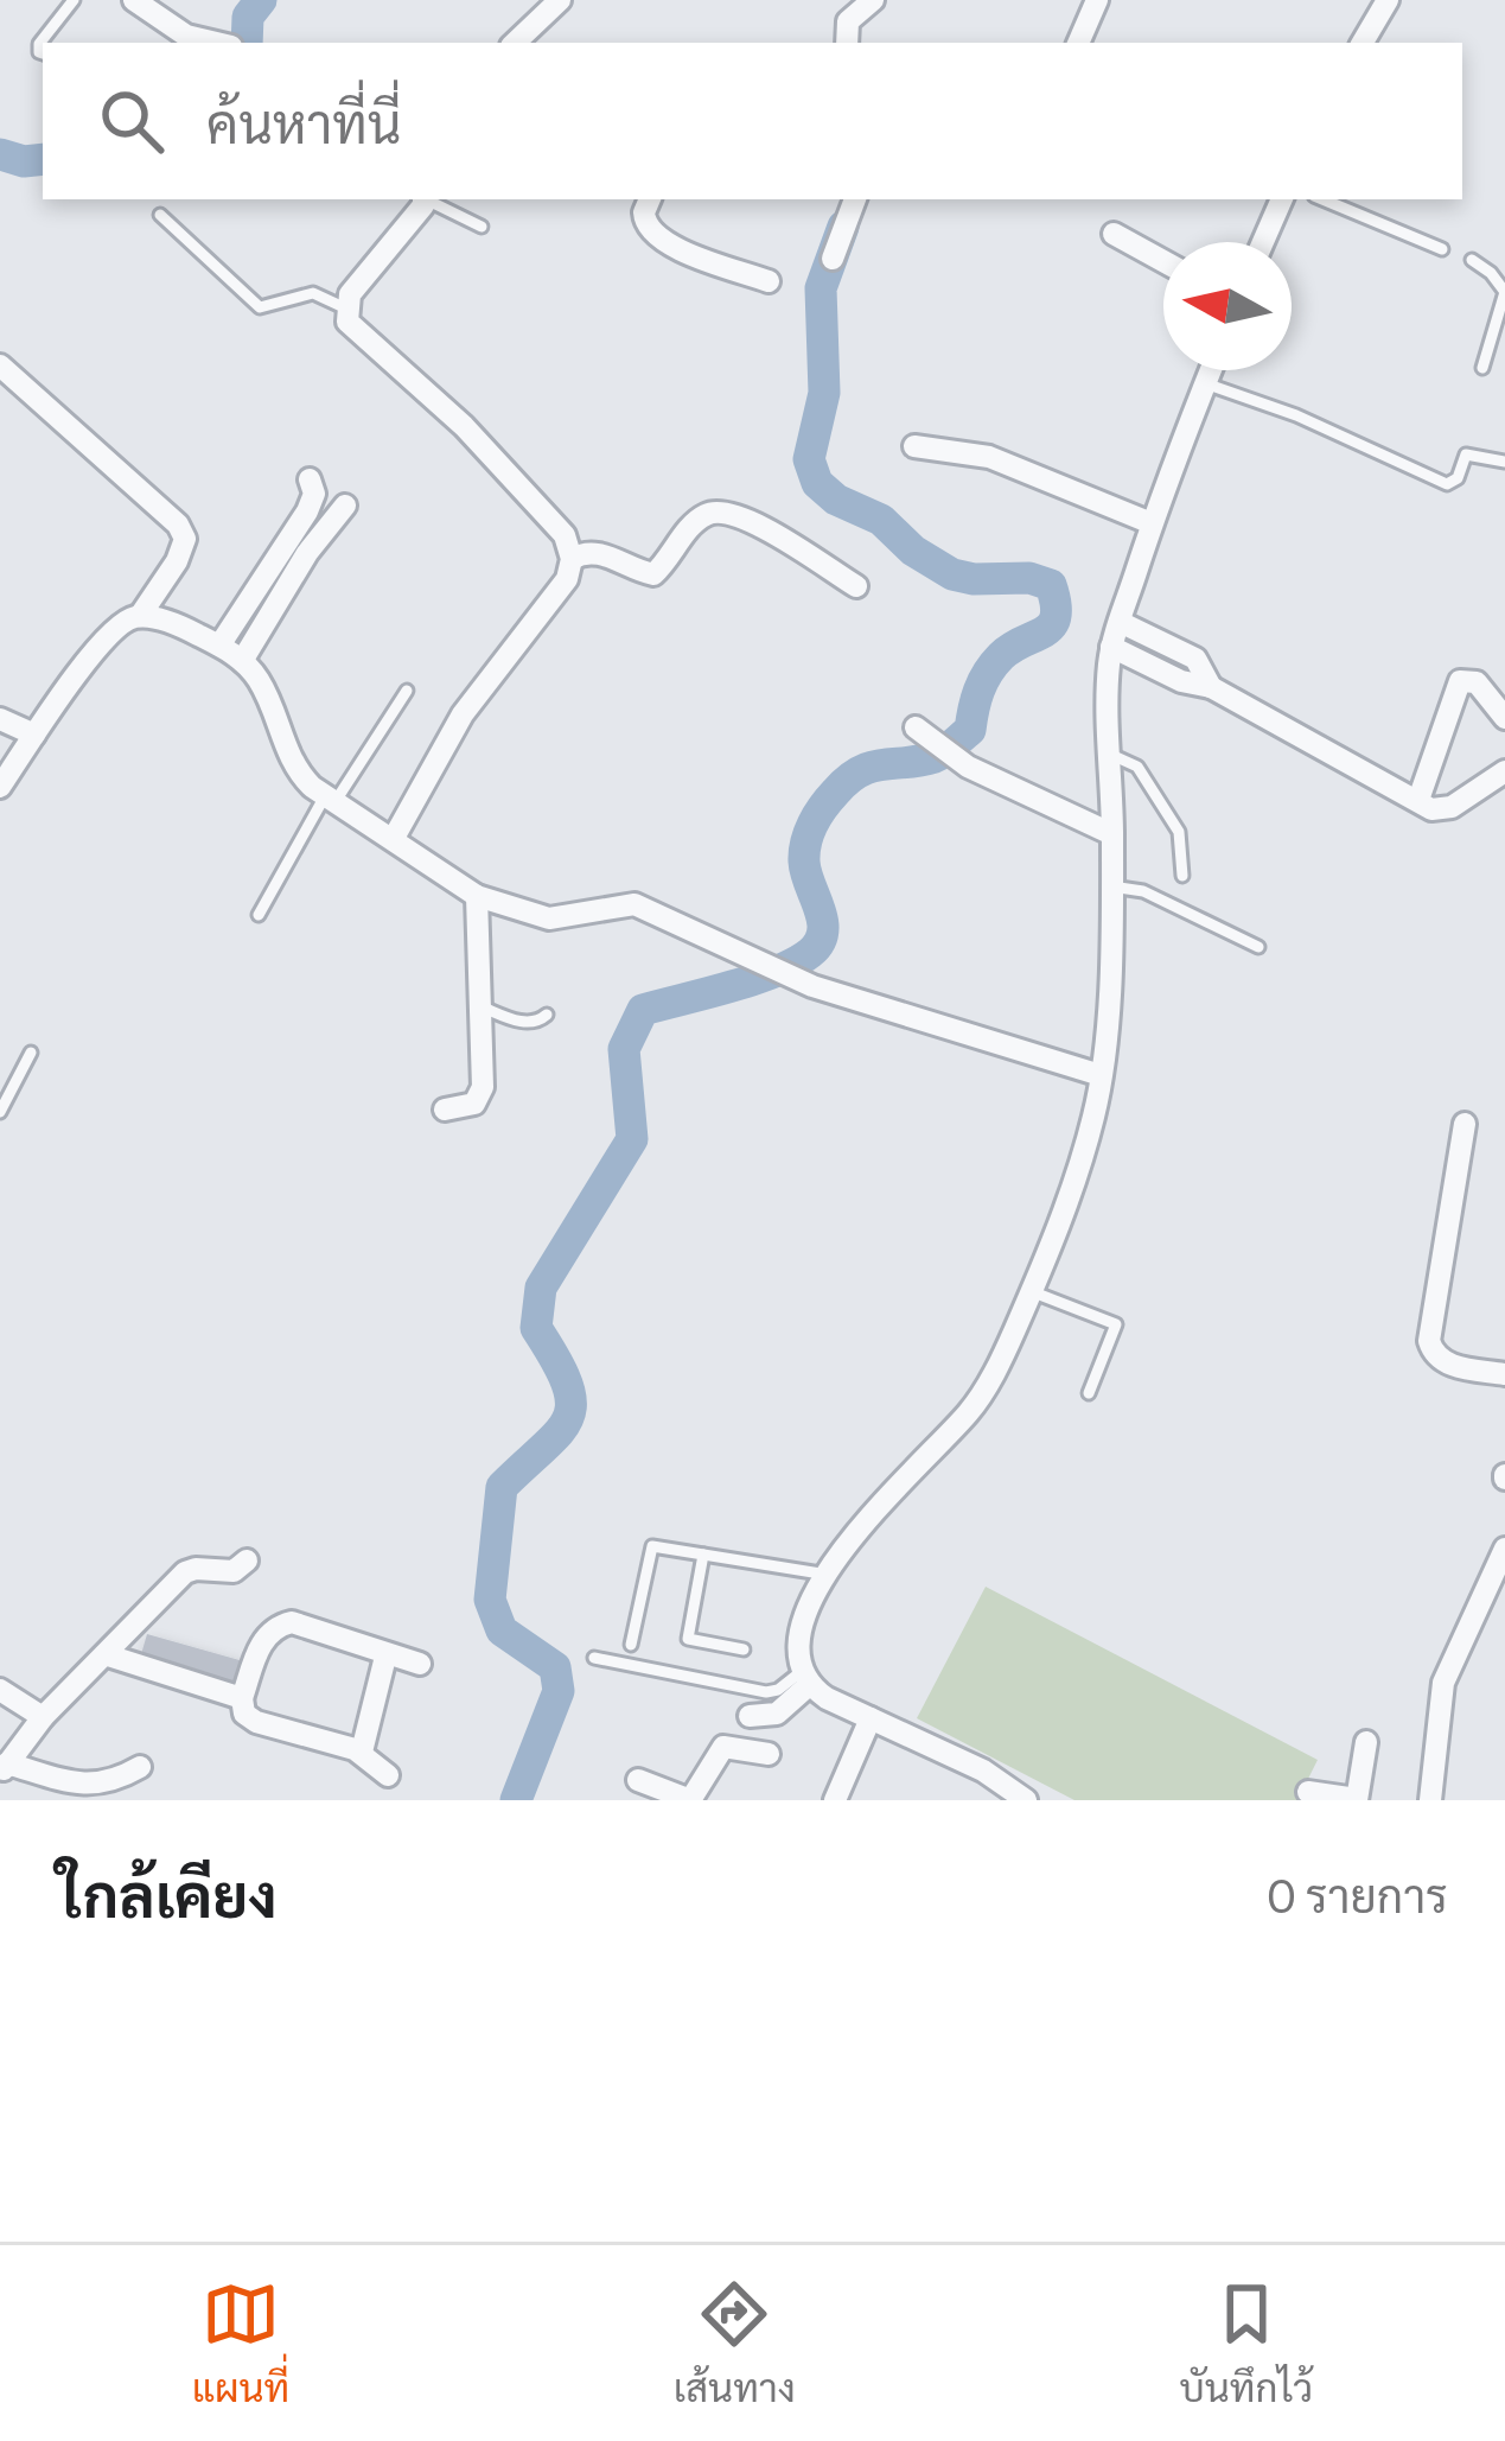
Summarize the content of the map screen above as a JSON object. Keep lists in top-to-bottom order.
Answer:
{
  "north": "left",
  "page": {
    "search": "ค้นหาที่นี่",
    "heading": ["ใกล้เคียง", "0 รายการ"],
    "nav": ["แผนที่", "เส้นทาง", "บันทึกไว้"]
  }
}
